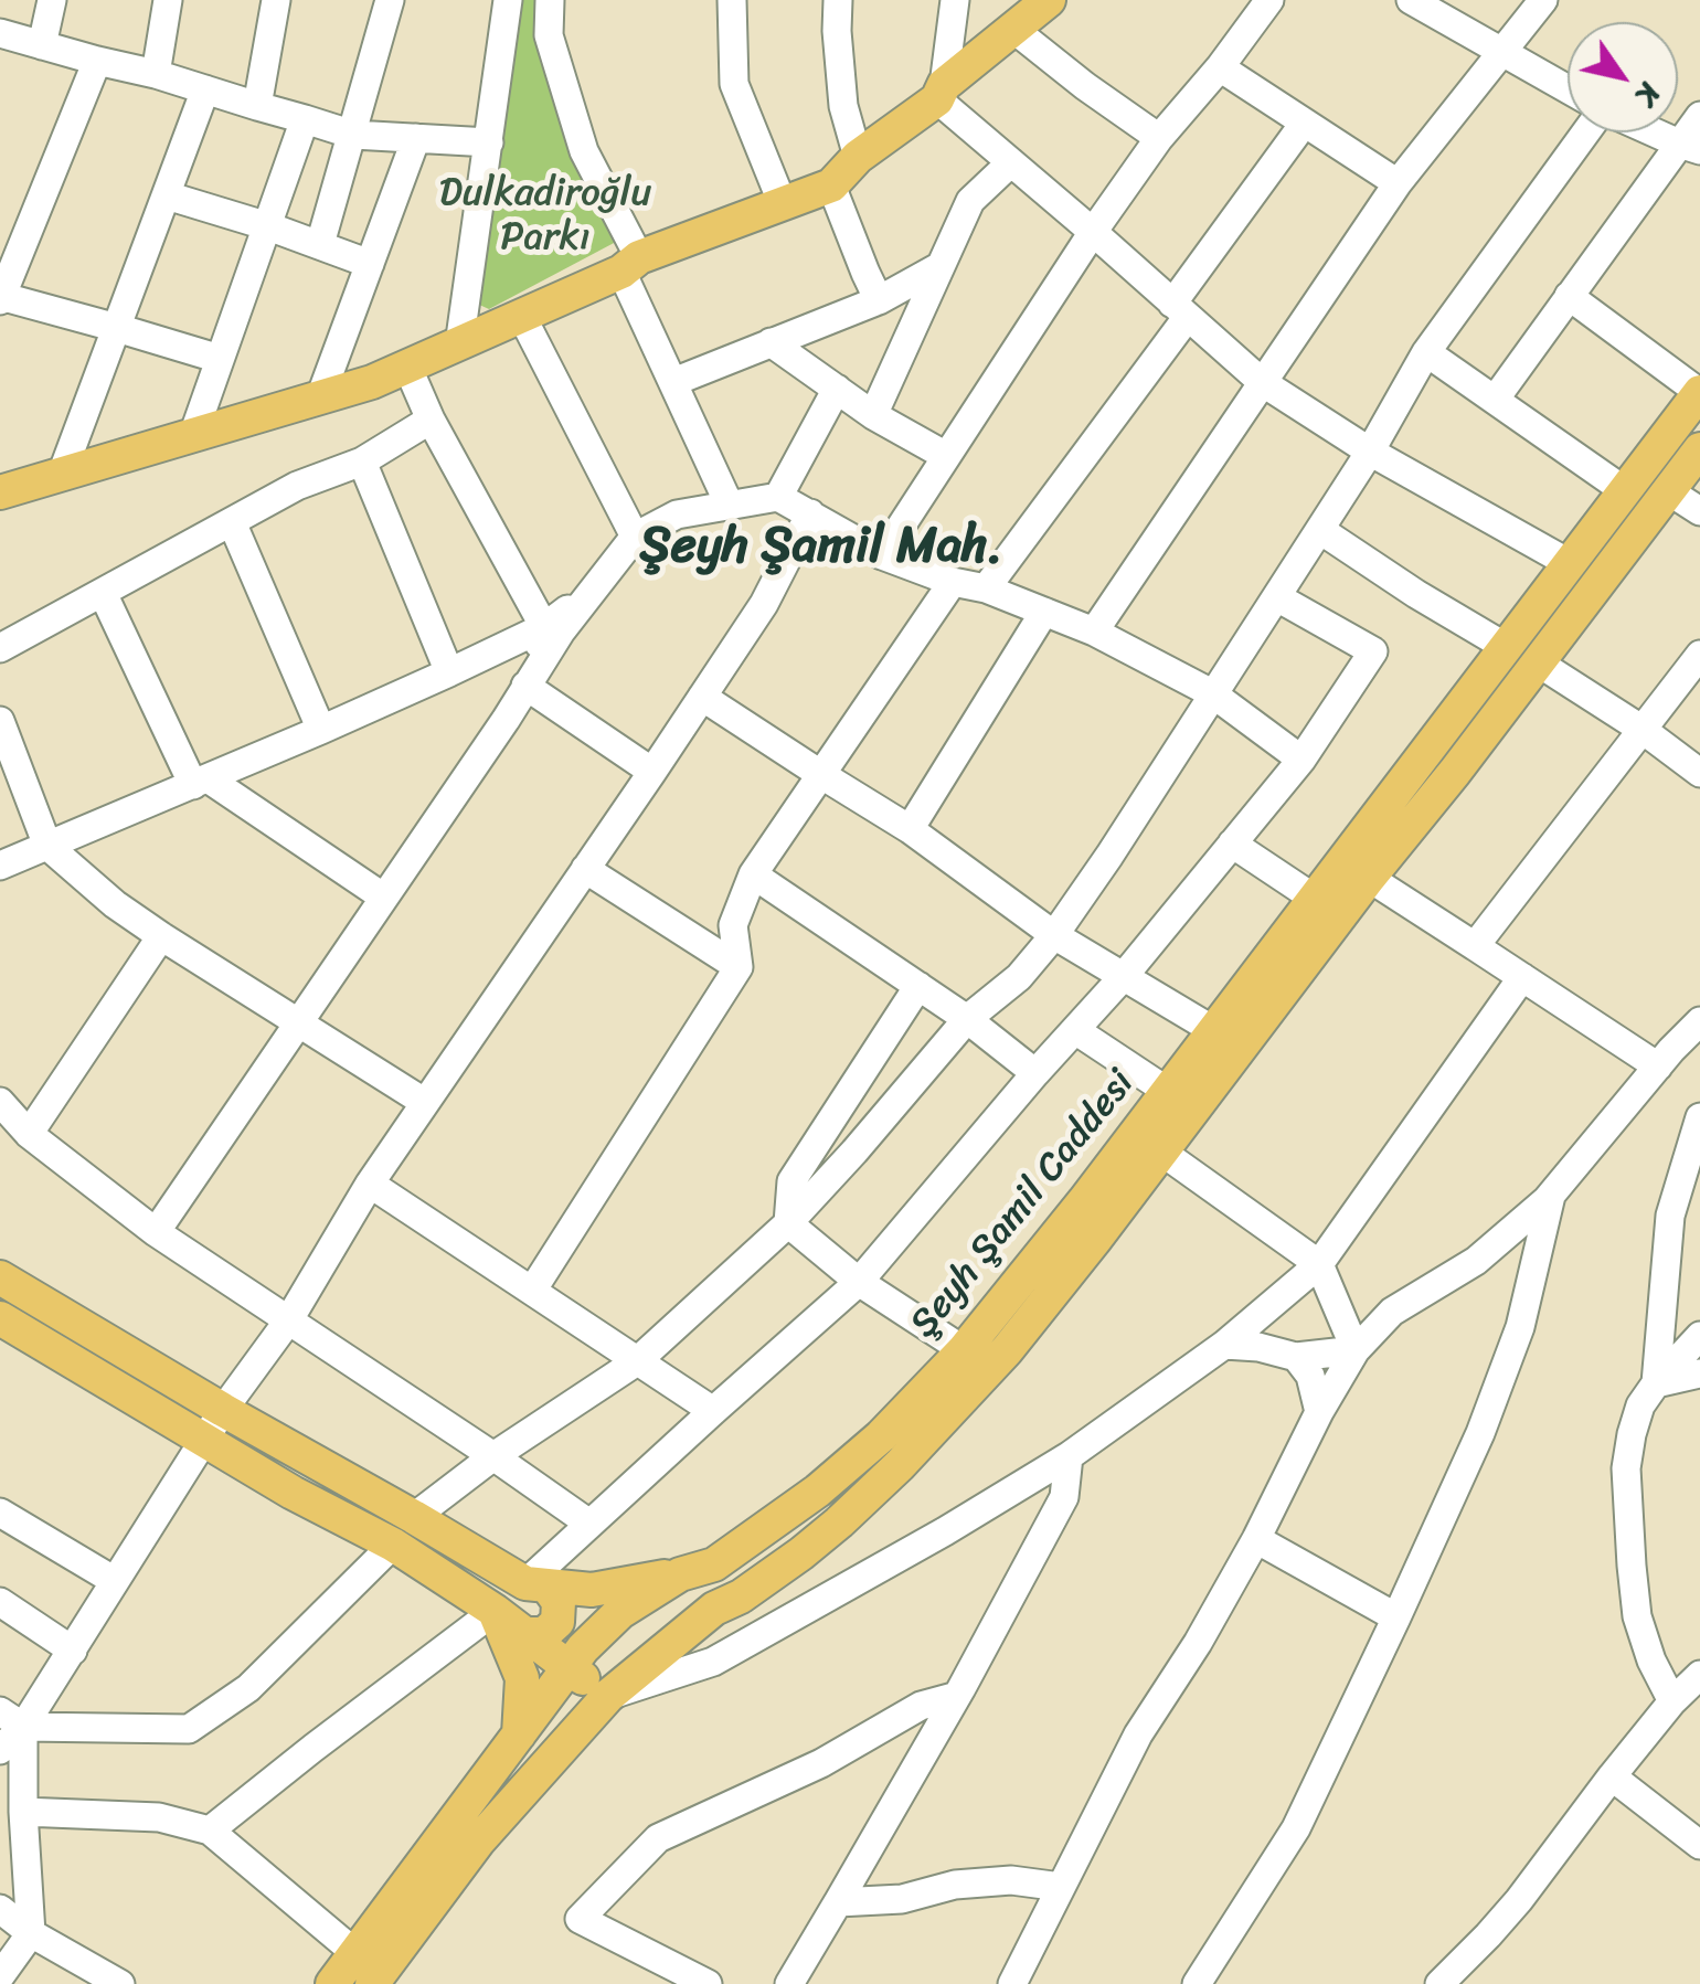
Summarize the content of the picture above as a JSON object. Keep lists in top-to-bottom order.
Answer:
{
  "streets": {
    "main road": ["Şeyh Şamil Caddesi"]
  },
  "districts": ["Şeyh Şamil Mah."],
  "parks": ["Dulkadiroğlu Parkı"],
  "north": "bottom right"
}
